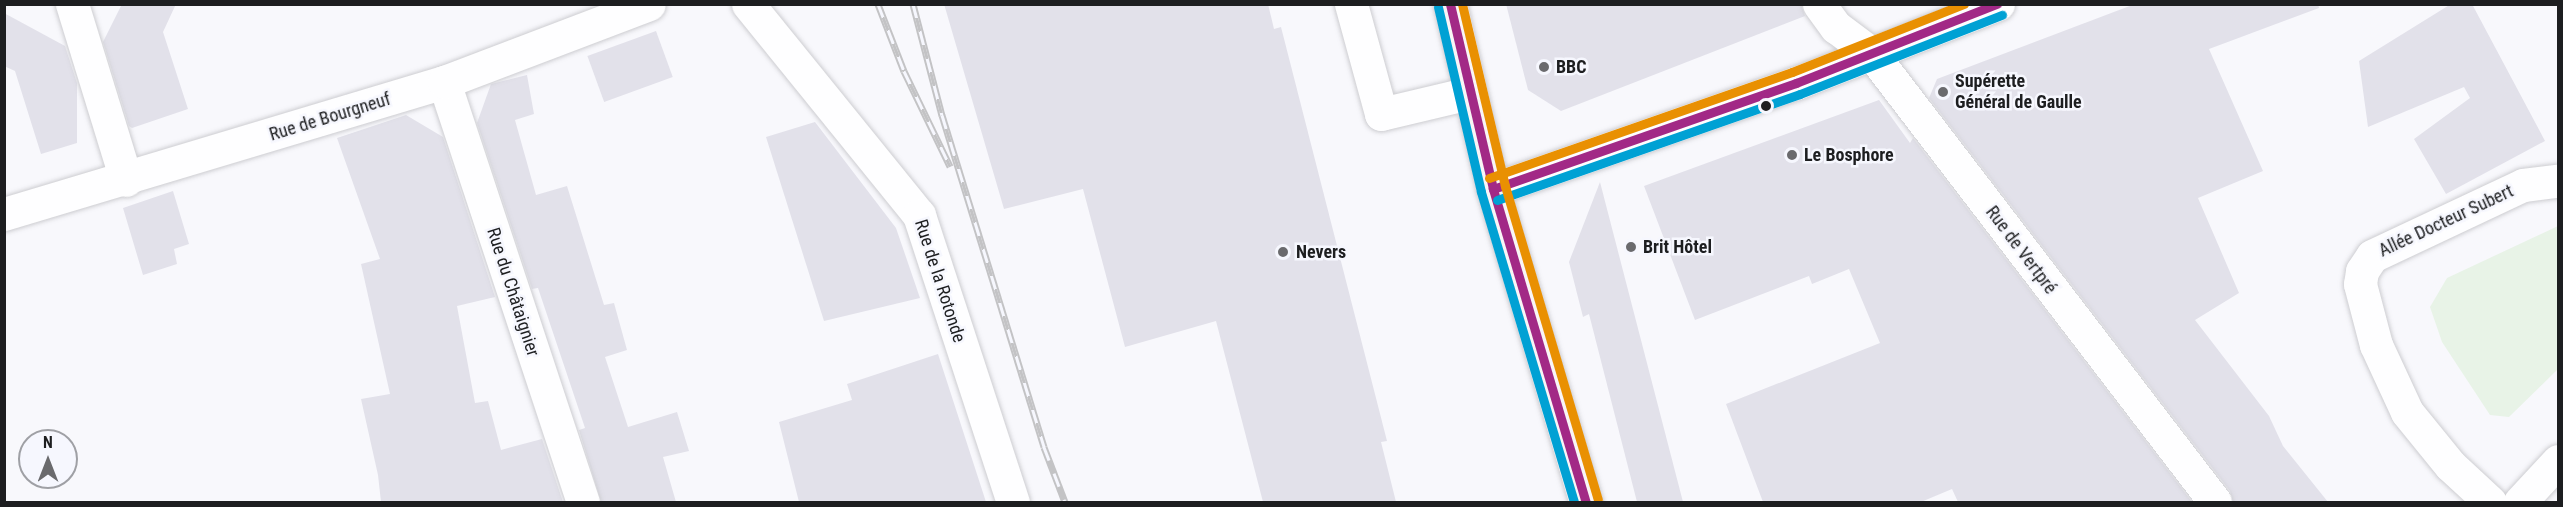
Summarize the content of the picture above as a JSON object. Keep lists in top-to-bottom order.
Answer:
{
  "streets": {
    "street": [
      "Rue de Bourgneuf",
      "Allée Docteur Subert",
      "Rue de Vertpré",
      "Rue de la Rotonde",
      "Rue du Châtaignier"
    ]
  },
  "crossings": [
    ["Rue de Bourgneuf", "Rue du Châtaignier"]
  ],
  "places": [
    "BBC",
    "Supérette Général de Gaulle",
    "Le Bosphore",
    "Brit Hôtel",
    "Nevers"
  ],
  "north": "top"
}
